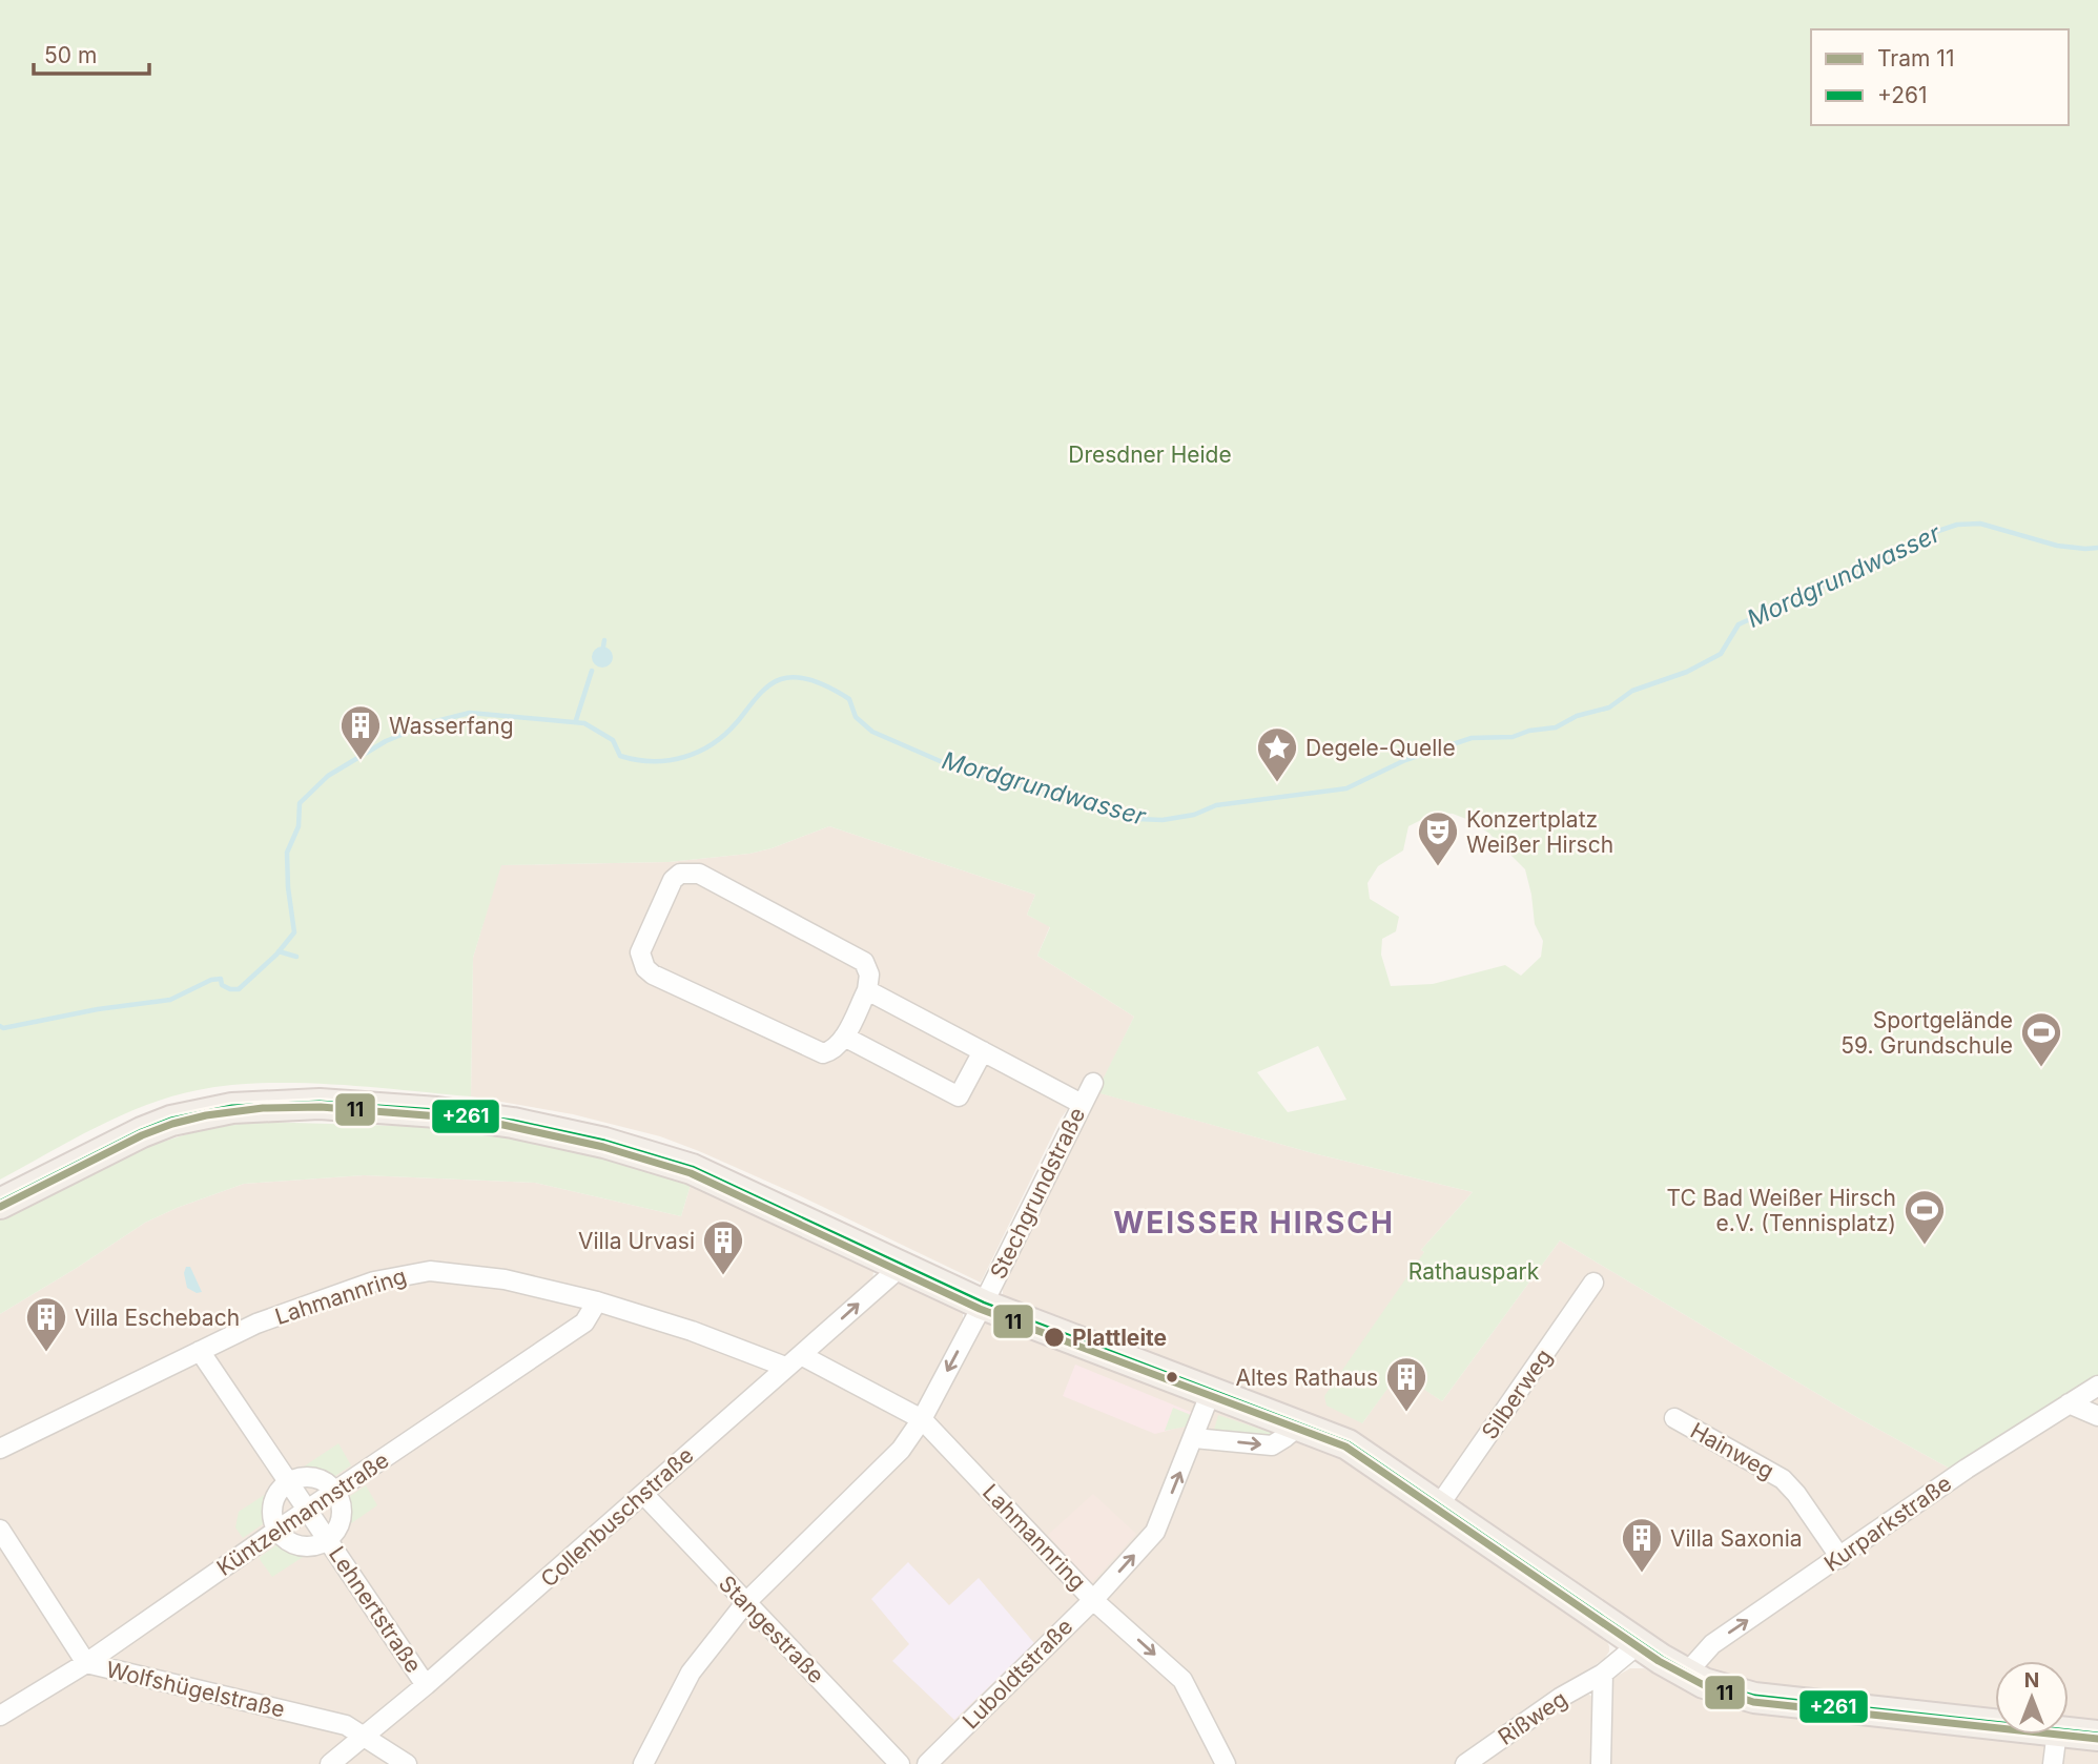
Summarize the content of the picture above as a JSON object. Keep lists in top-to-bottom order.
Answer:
{
  "streets": {
    "street": [
      "Stechgrundstraße",
      "Lahmannring",
      "Silberweg",
      "Hainweg",
      "Küntzelmannstraße",
      "Collenbuschstraße",
      "Kurparkstraße",
      "Lehnertstraße",
      "Stangestraße",
      "Luboldtstraße",
      "Wolfshügelstraße",
      "Rißweg"
    ]
  },
  "crossings": [
    ["Lahmannring", "Küntzelmannstraße"],
    ["Lahmannring", "Collenbuschstraße"],
    ["Lahmannring", "Lehnertstraße"],
    ["Lahmannring", "Luboldtstraße"],
    ["Hainweg", "Kurparkstraße"],
    ["Küntzelmannstraße", "Lehnertstraße"],
    ["Küntzelmannstraße", "Wolfshügelstraße"],
    ["Collenbuschstraße", "Lehnertstraße"],
    ["Collenbuschstraße", "Stangestraße"],
    ["Collenbuschstraße", "Wolfshügelstraße"]
  ],
  "one_way": ["Kurparkstraße", "Luboldtstraße"],
  "districts": ["WEISSER HIRSCH"],
  "water": ["Mordgrundwasser"],
  "parks": ["Dresdner Heide", "Rathauspark"],
  "places": {
    "building": [
      "Wasserfang",
      "Villa Urvasi",
      "Villa Eschebach",
      "Altes Rathaus",
      "Villa Saxonia"
    ],
    "place": ["Degele-Quelle"],
    "theatre": ["Konzertplatz Weißer Hirsch"],
    "sports": ["Sportgelände 59. Grundschule", "TC Bad Weißer Hirsch e.V. (Tennisplatz)"],
    "other": ["Plattleite"]
  },
  "lines": ["transit line +261", "tram line 11"],
  "legend": ["Tram 11", "+261"],
  "scale_bar": "50 m",
  "north": "top"
}
